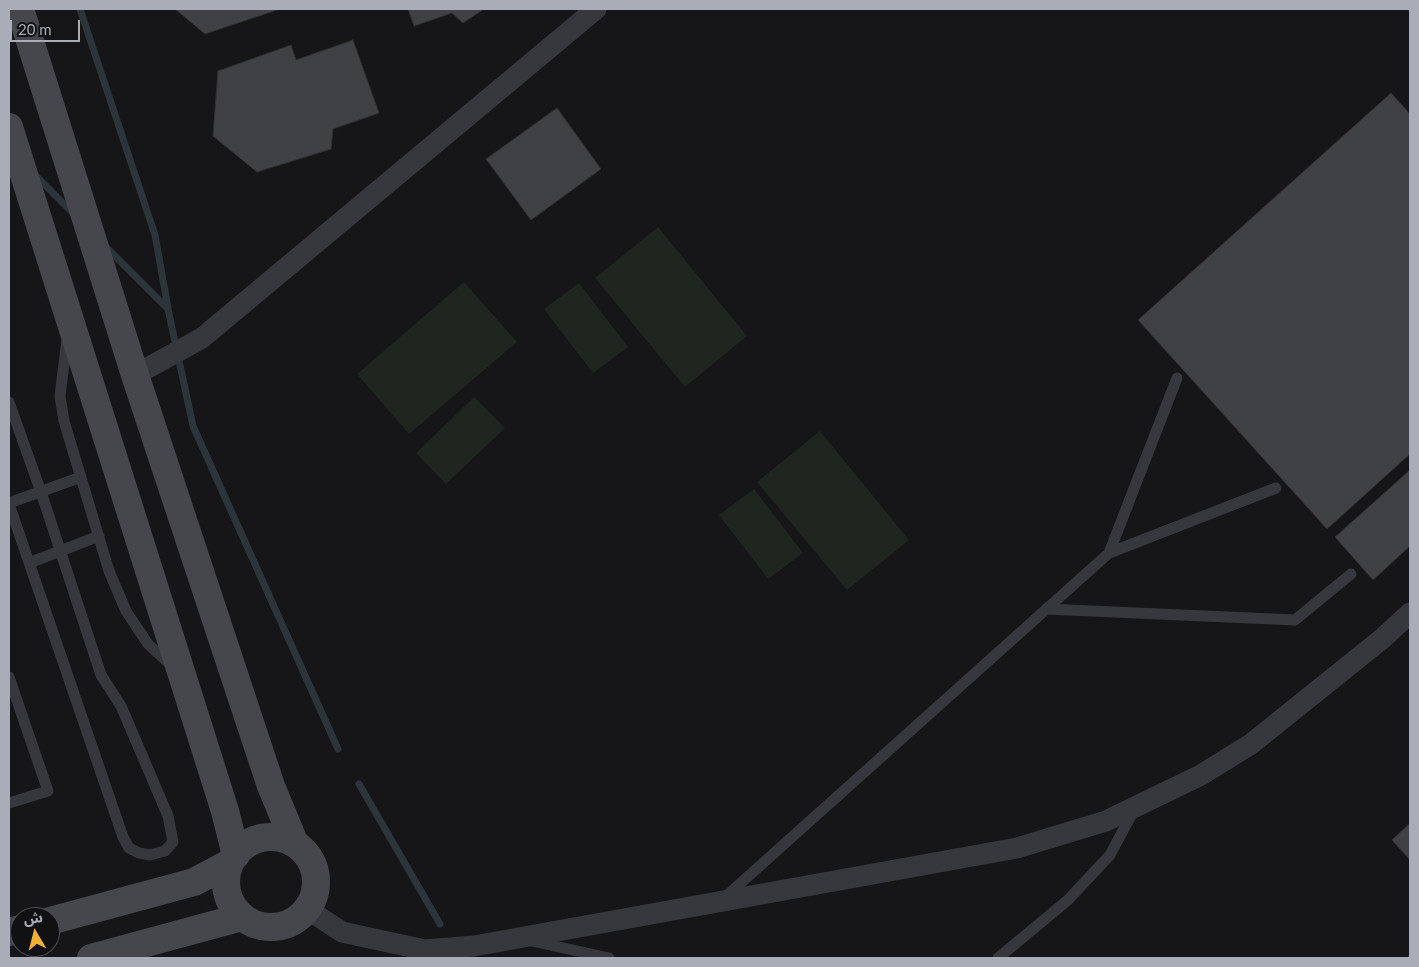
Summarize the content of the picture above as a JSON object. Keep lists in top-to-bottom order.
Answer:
{
  "scale_bar": "20 m",
  "north": "top"
}
